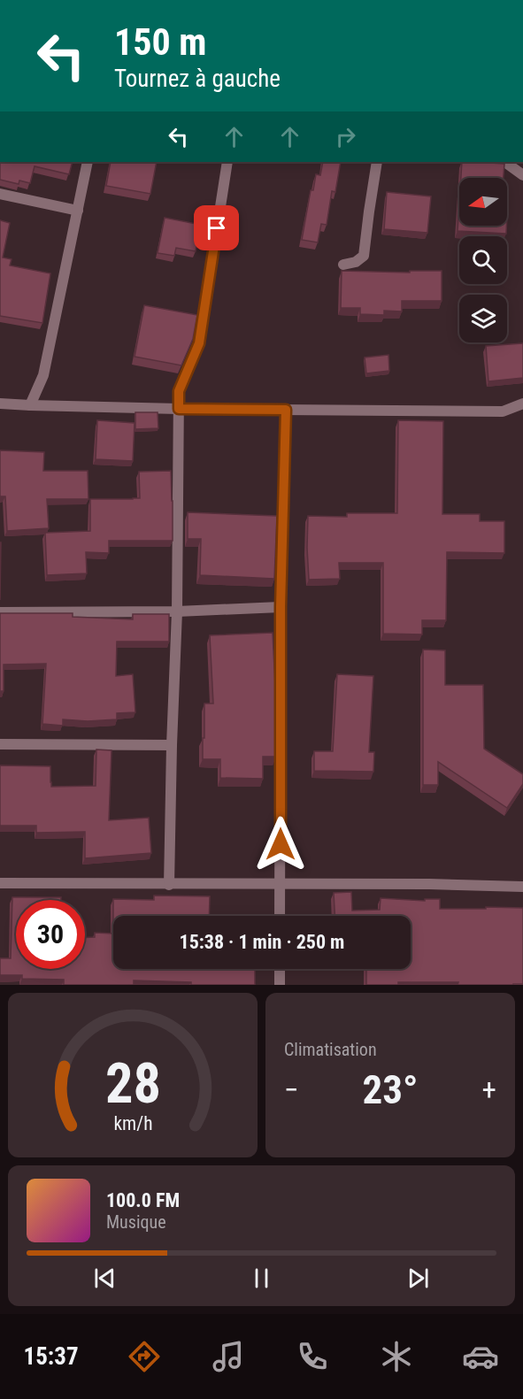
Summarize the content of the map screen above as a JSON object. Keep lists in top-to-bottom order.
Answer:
{
  "north": "left",
  "page": {
    "turn": ["150 m", "Tournez à gauche"],
    "limit": "30",
    "trip": "15:38 · 1 min · 250 m",
    "tile": "Climatisation",
    "heat": ["−", "23°", "+"],
    "song": ["100.0 FM", "Musique"],
    "tabs": "15:37",
    "gauge": ["28", "km/h"]
  }
}
